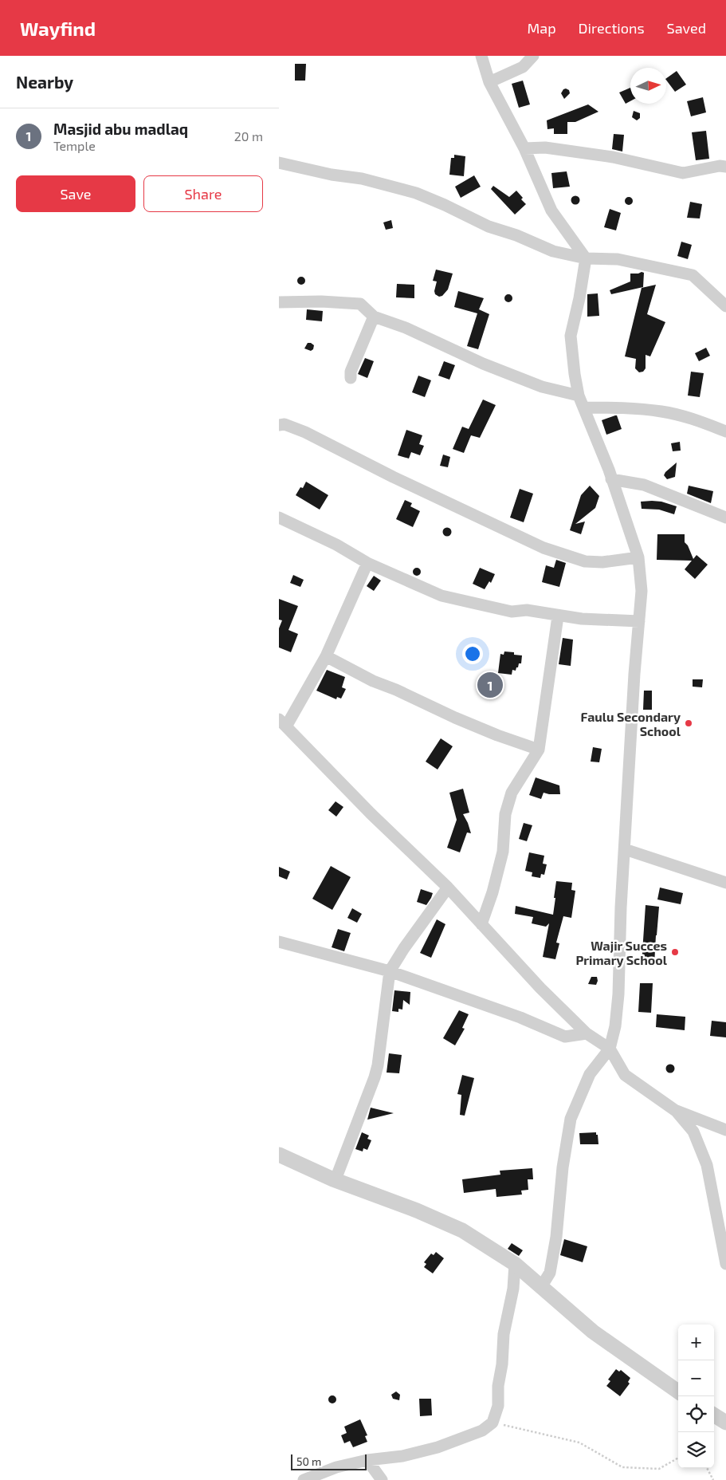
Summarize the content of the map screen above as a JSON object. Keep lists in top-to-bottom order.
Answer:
{
  "places": ["Faulu Secondary School", "Wajir Succes Primary School"],
  "scale_bar": "50 m",
  "north": "right",
  "page": {
    "header": "Wayfind",
    "nav": ["Map", "Directions", "Saved"],
    "heading": "Nearby",
    "list": [
      {
        "mark": "1",
        "name": "Masjid abu madlaq",
        "note": "Temple",
        "value": "20 m"
      }
    ],
    "buttons": ["Save", "Share"],
    "pins": "1",
    "map_buttons": ["+", "−"],
    "scale": "50 m"
  }
}
